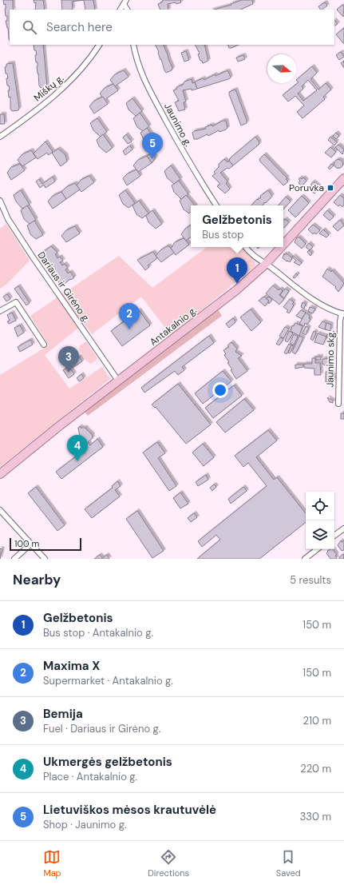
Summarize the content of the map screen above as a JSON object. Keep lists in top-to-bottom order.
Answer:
{
  "streets": {
    "main road": ["Antakalnio g."],
    "street": [
      "Miškų g.",
      "Jaunimo g.",
      "Dariaus ir Girėno g.",
      "Jaunimo skg."
    ]
  },
  "crossings": [
    ["Dariaus ir Girėno g.", "Antakalnio g."]
  ],
  "places": {
    "transit": ["Poruvka"]
  },
  "scale_bar": "100 m",
  "north": "right",
  "page": {
    "search": "Search here",
    "pins": [
      "5",
      "1",
      "2",
      "3",
      "4"
    ],
    "popup": ["Gelžbetonis", "Bus stop"],
    "scale": "100 m",
    "heading": ["Nearby", "5 results"],
    "list": [
      {
        "mark": "1",
        "name": "Gelžbetonis",
        "note": "Bus stop · Antakalnio g.",
        "value": "150 m"
      },
      {
        "mark": "2",
        "name": "Maxima X",
        "note": "Supermarket · Antakalnio g.",
        "value": "150 m"
      },
      {
        "mark": "3",
        "name": "Bemija",
        "note": "Fuel · Dariaus ir Girėno g.",
        "value": "210 m"
      },
      {
        "mark": "4",
        "name": "Ukmergės gelžbetonis",
        "note": "Place · Antakalnio g.",
        "value": "220 m"
      },
      {
        "mark": "5",
        "name": "Lietuviškos mėsos krautuvėlė",
        "note": "Shop · Jaunimo g.",
        "value": "330 m"
      }
    ],
    "nav": ["Map", "Directions", "Saved"]
  }
}
